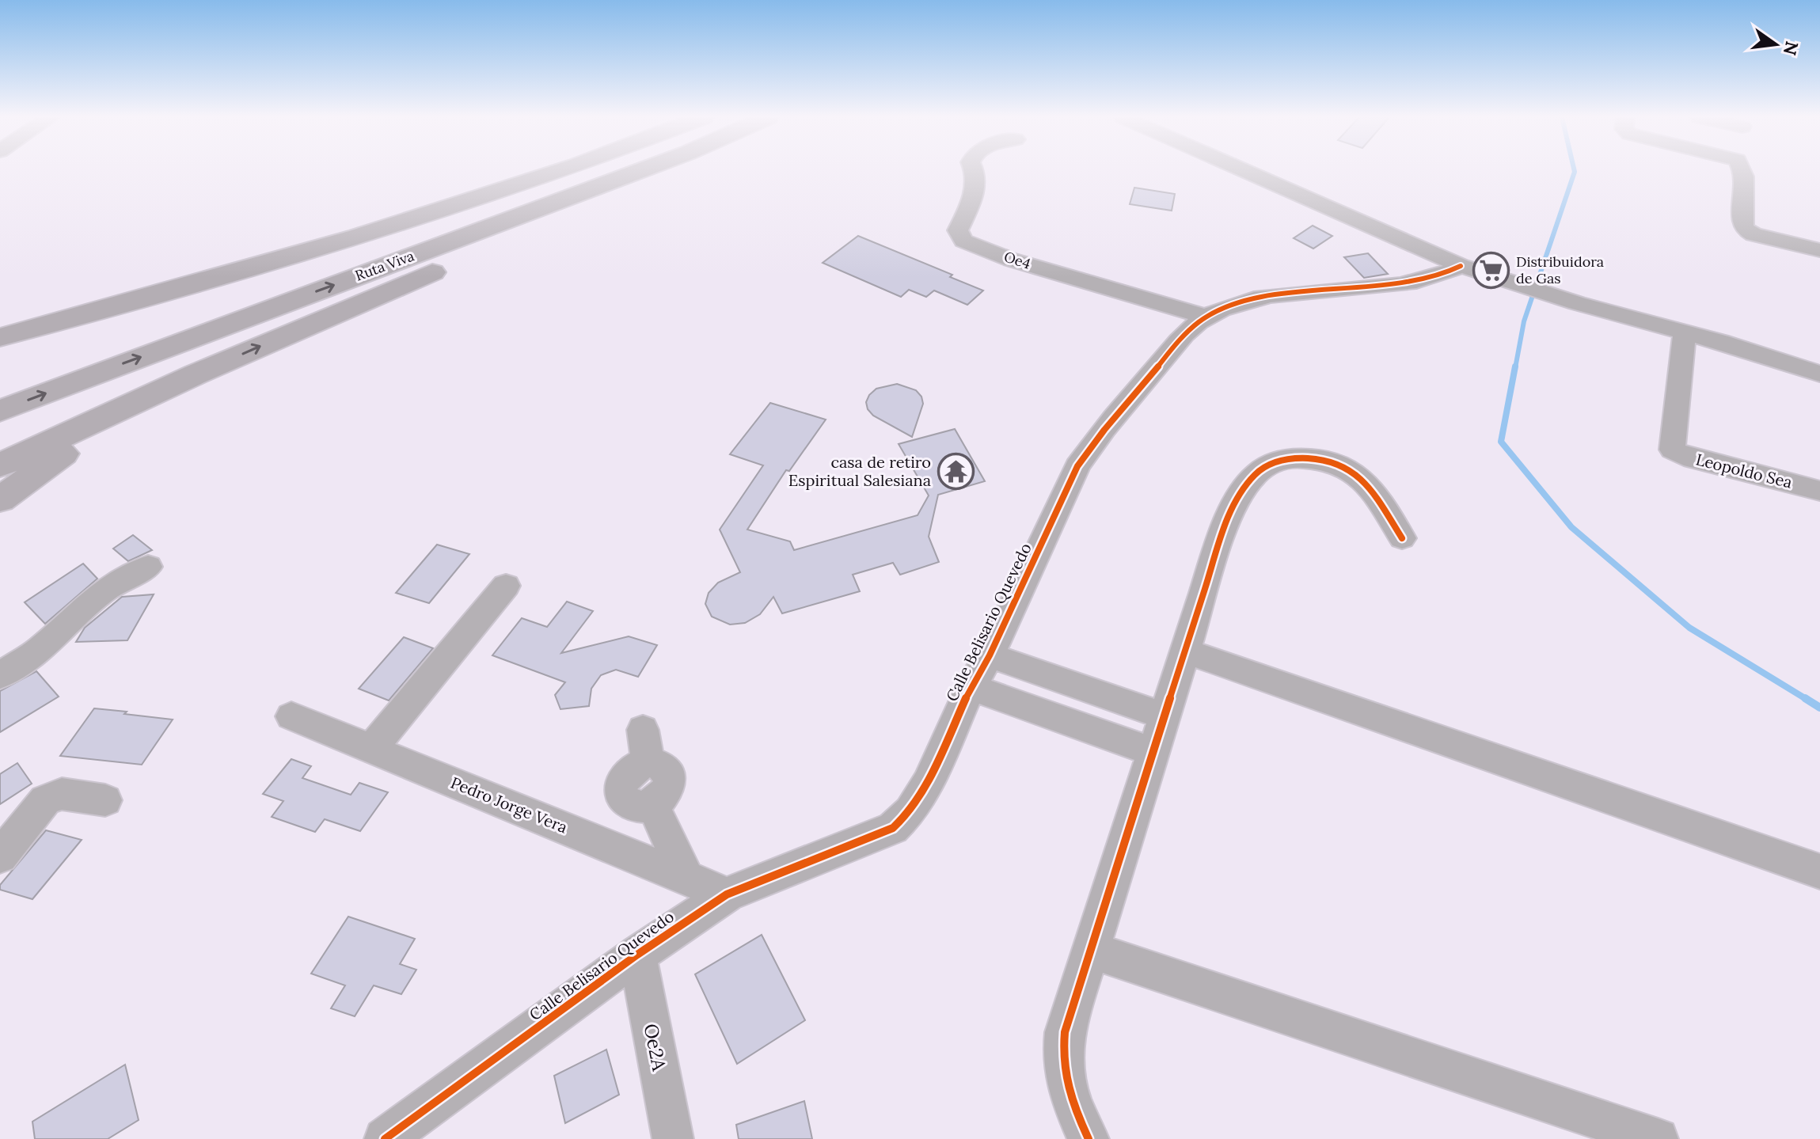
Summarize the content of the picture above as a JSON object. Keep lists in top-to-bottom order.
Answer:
{
  "streets": {
    "highway": ["Ruta Viva"],
    "street": [
      "Oe4",
      "Leopoldo Sea",
      "Calle Belisario Quevedo",
      "Pedro Jorge Vera",
      "Oe2A"
    ]
  },
  "crossings": [
    ["Oe4", "Calle Belisario Quevedo"],
    ["Calle Belisario Quevedo", "Pedro Jorge Vera"],
    ["Calle Belisario Quevedo", "Oe2A"]
  ],
  "places": {
    "supermarket": ["Distribuidora de Gas"],
    "temple": ["casa de retiro Espiritual Salesiana"]
  },
  "north": "right"
}
